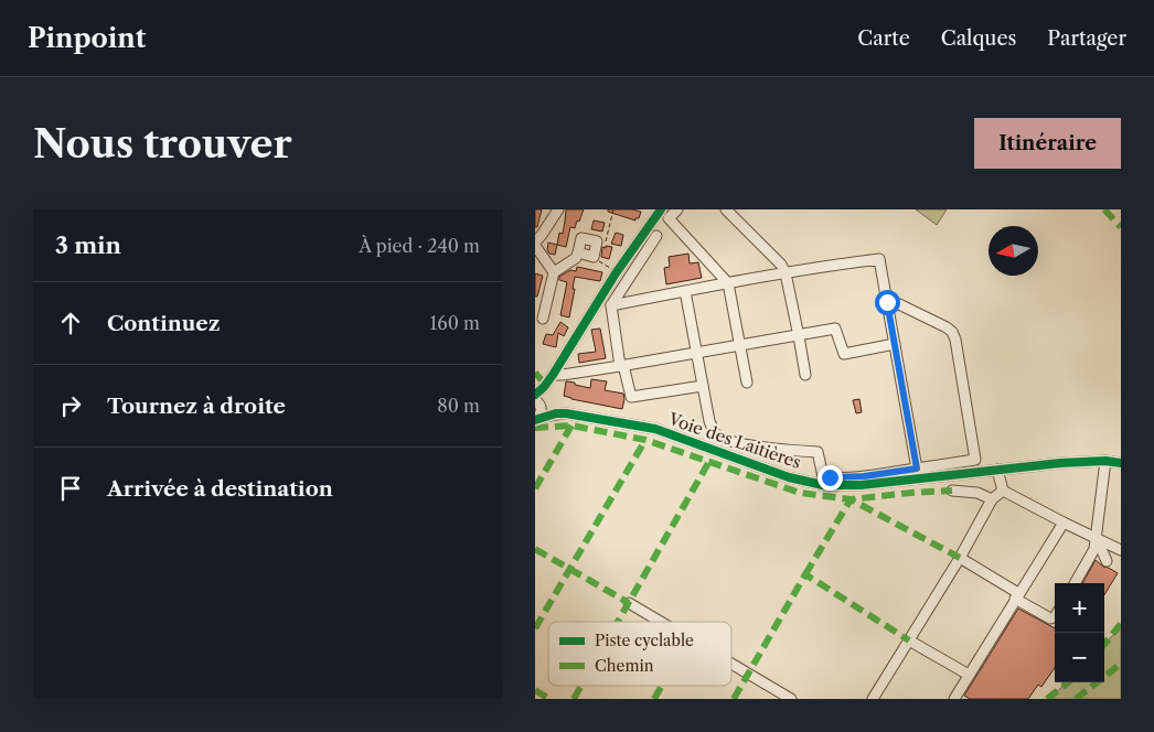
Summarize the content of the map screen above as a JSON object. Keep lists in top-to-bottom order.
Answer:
{
  "streets": {
    "street": ["Voie des Laitières"]
  },
  "legend": ["Piste cyclable", "Chemin"],
  "north": "left",
  "page": {
    "header": "Pinpoint",
    "nav": ["Carte", "Calques", "Partager"],
    "buttons": "Itinéraire",
    "title": "Nous trouver",
    "heading": ["3 min", "À pied · 240 m"],
    "list": [
      ["Continuez", "160 m"],
      ["Tournez à droite", "80 m"],
      "Arrivée à destination"
    ],
    "map_buttons": ["+", "−"]
  }
}
